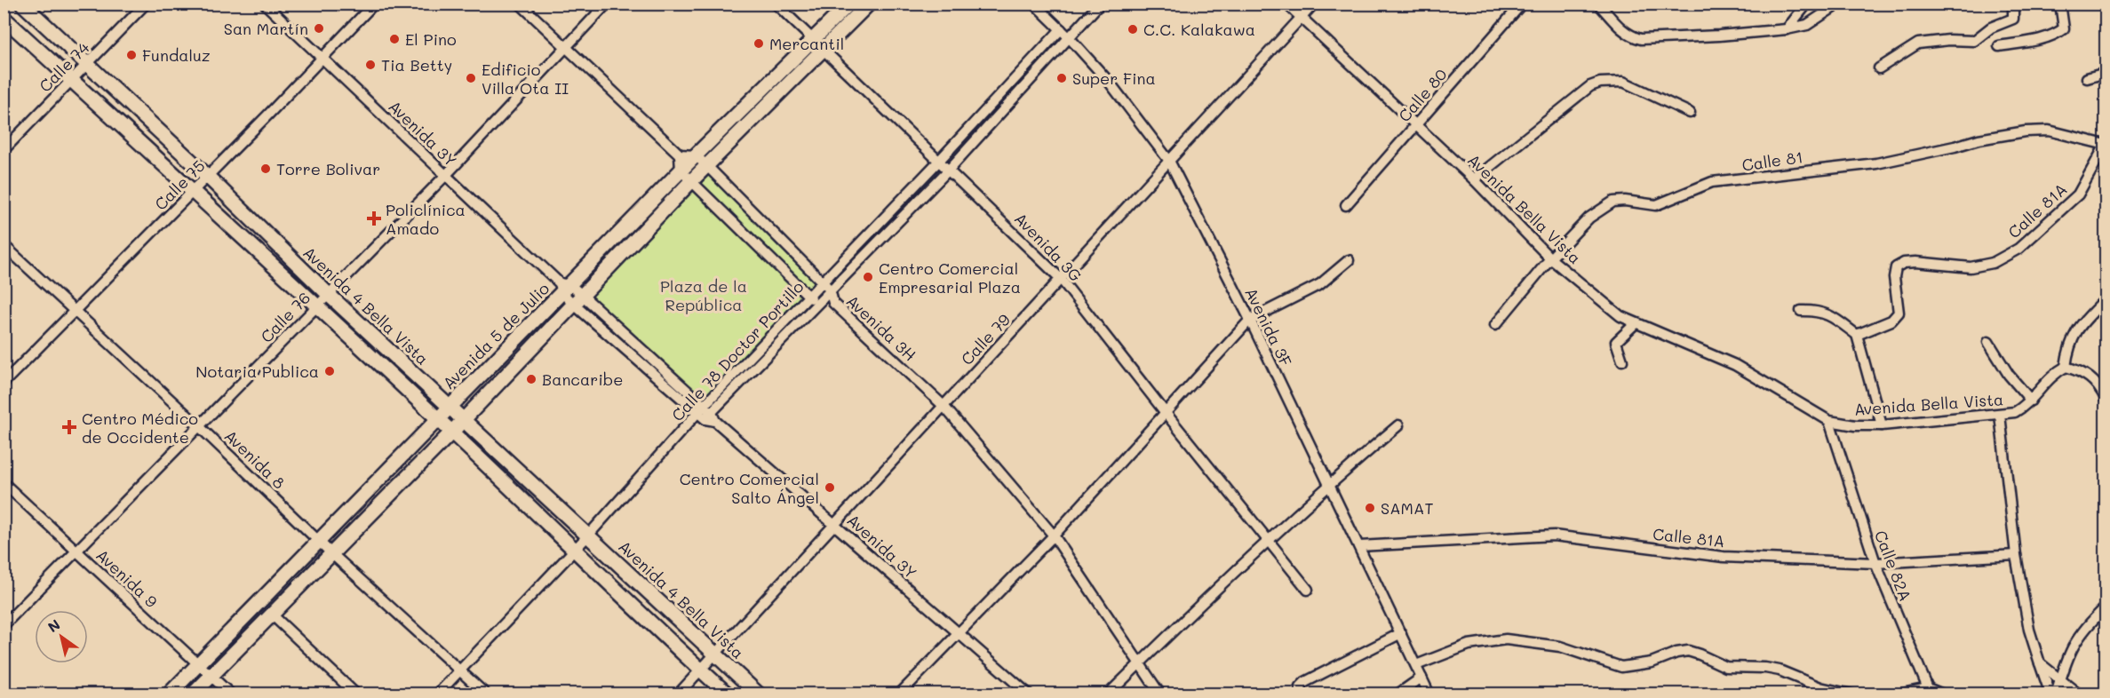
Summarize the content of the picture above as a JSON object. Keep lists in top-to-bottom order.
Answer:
{
  "streets": {
    "street": [
      "Calle 74",
      "Calle 80",
      "Avenida 3Y",
      "Calle 81",
      "Calle 75",
      "Avenida Bella Vista",
      "Calle 81A",
      "Avenida 3G",
      "Avenida 4 Bella Vista",
      "Calle 76",
      "Avenida 3F",
      "Avenida 3H",
      "Avenida 5 de Julio",
      "Calle 79",
      "Calle 78 Doctor Portillo",
      "Avenida 8",
      "Calle 82A",
      "Avenida 9"
    ]
  },
  "crossings": [
    ["Calle 74", "Avenida 4 Bella Vista"],
    ["Calle 80", "Avenida Bella Vista"],
    ["Avenida 3Y", "Calle 75"],
    ["Avenida 3Y", "Calle 76"],
    ["Avenida 3Y", "Avenida 5 de Julio"],
    ["Avenida 3Y", "Calle 79"],
    ["Avenida 3Y", "Calle 78 Doctor Portillo"],
    ["Calle 81", "Avenida Bella Vista"],
    ["Calle 81", "Calle 81A"],
    ["Calle 75", "Avenida 4 Bella Vista"],
    ["Calle 75", "Avenida 8"],
    ["Avenida Bella Vista", "Calle 79"],
    ["Avenida Bella Vista", "Calle 82A"],
    ["Calle 81A", "Avenida 3F"],
    ["Calle 81A", "Calle 82A"],
    ["Avenida 3G", "Avenida 5 de Julio"],
    ["Avenida 3G", "Calle 79"],
    ["Avenida 3G", "Calle 78 Doctor Portillo"],
    ["Avenida 4 Bella Vista", "Calle 76"],
    ["Avenida 4 Bella Vista", "Avenida 5 de Julio"],
    ["Avenida 4 Bella Vista", "Calle 79"],
    ["Avenida 4 Bella Vista", "Calle 78 Doctor Portillo"],
    ["Calle 76", "Avenida 8"],
    ["Calle 76", "Avenida 9"],
    ["Avenida 3F", "Calle 79"],
    ["Avenida 3F", "Calle 78 Doctor Portillo"],
    ["Avenida 3H", "Avenida 5 de Julio"],
    ["Avenida 3H", "Calle 79"],
    ["Avenida 3H", "Calle 78 Doctor Portillo"],
    ["Avenida 5 de Julio", "Avenida 8"],
    ["Avenida 5 de Julio", "Avenida 9"],
    ["Calle 78 Doctor Portillo", "Avenida 8"]
  ],
  "parks": ["Plaza de la República"],
  "places": {
    "other": [
      "San Martín",
      "C.C. Kalakawa",
      "El Pino",
      "Mercantil",
      "Fundaluz",
      "Tia Betty",
      "Edificio Villa Ota II",
      "Super Fina",
      "Torre Bolivar",
      "Centro Comercial Empresarial Plaza",
      "Notaria Publica",
      "Bancaribe",
      "Centro Comercial Salto Ángel",
      "SAMAT"
    ],
    "health": ["Policlínica Amado", "Centro Médico de Occidente"]
  },
  "north": "top left"
}
